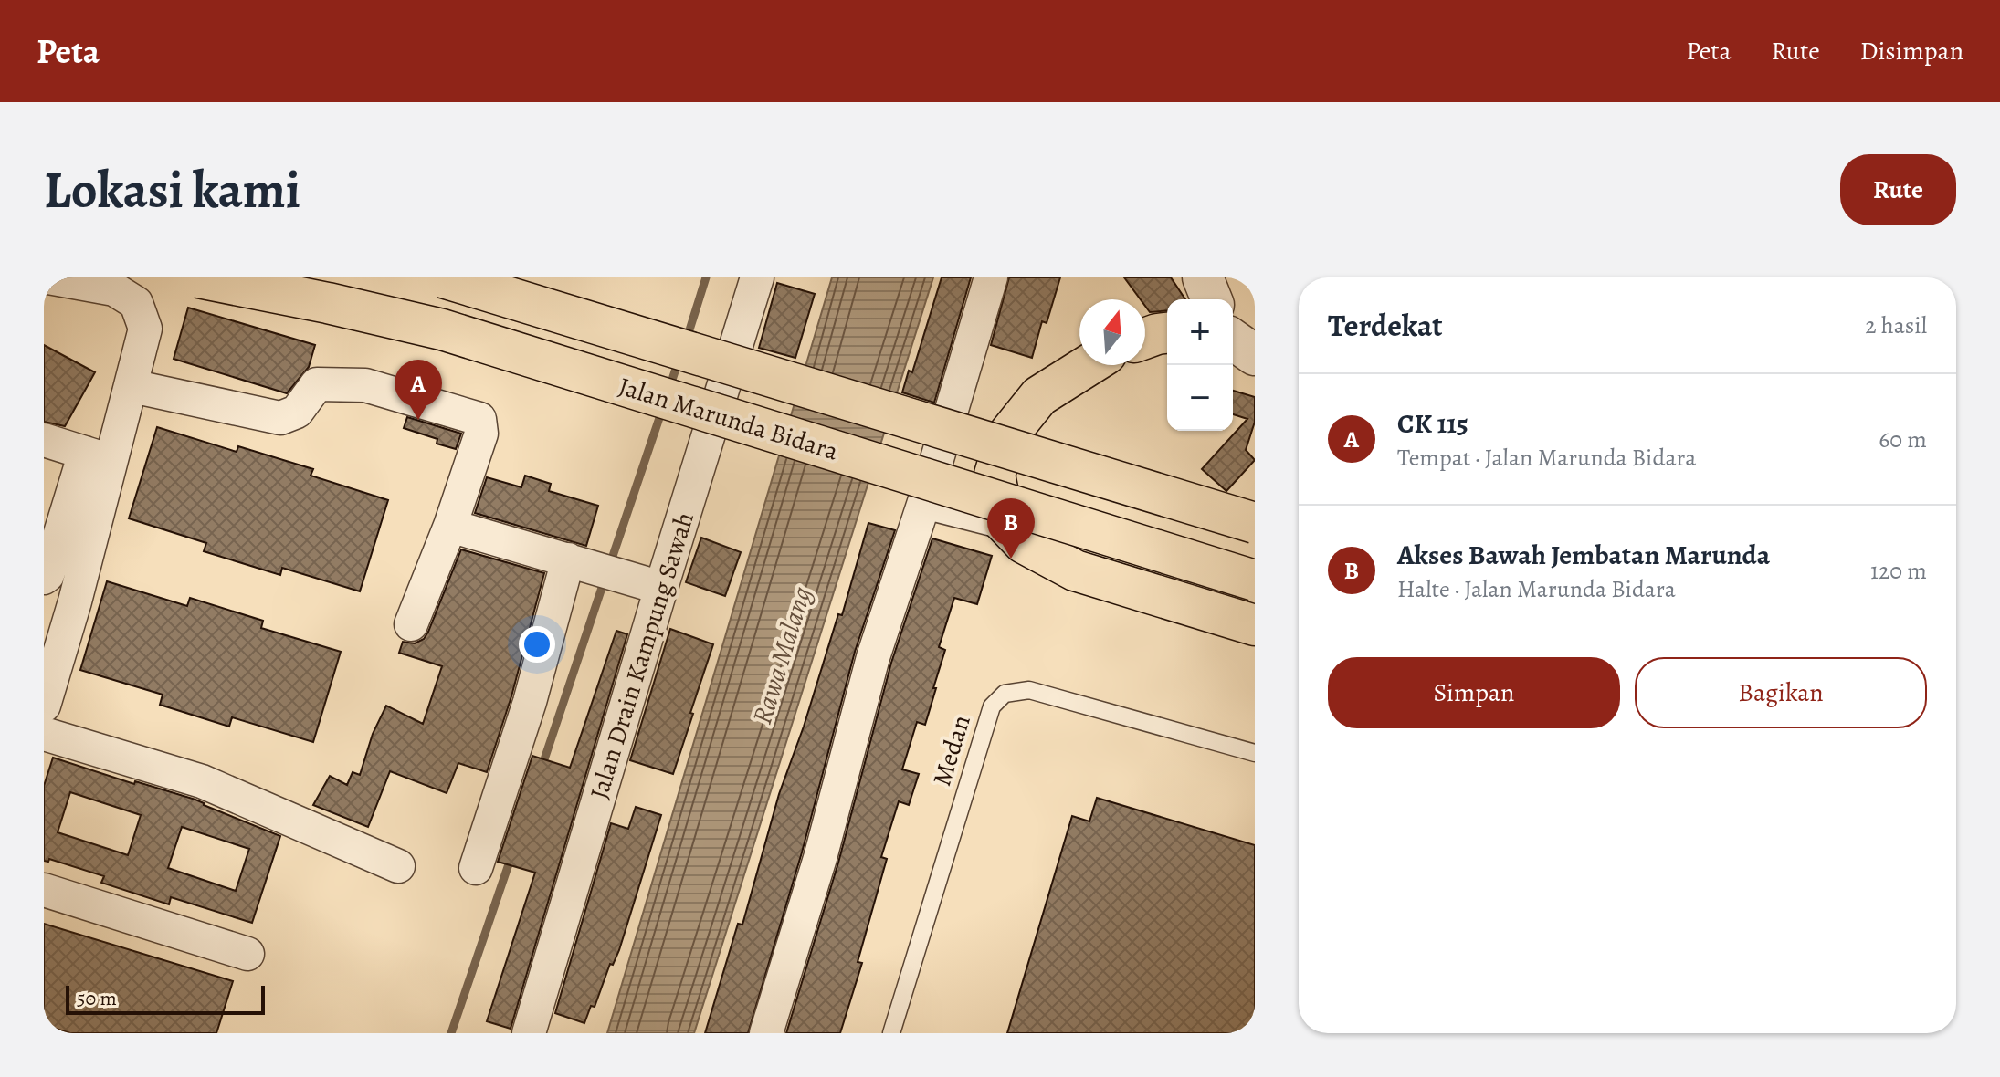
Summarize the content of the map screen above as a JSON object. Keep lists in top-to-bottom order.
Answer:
{
  "streets": {
    "main road": ["Jalan Marunda Bidara"],
    "street": ["Jalan Drain Kampung Sawah"],
    "lane": ["Medan"]
  },
  "water": ["Rawa Malang"],
  "scale_bar": "50 m",
  "north": "top",
  "page": {
    "header": "Peta",
    "nav": ["Peta", "Rute", "Disimpan"],
    "buttons": [
      "Rute",
      ["Simpan", "Bagikan"]
    ],
    "title": "Lokasi kami",
    "heading": ["Terdekat", "2 hasil"],
    "map_buttons": ["+", "−"],
    "pins": ["A", "B"],
    "list": [
      {
        "mark": "A",
        "name": "CK 115",
        "note": "Tempat · Jalan Marunda Bidara",
        "value": "60 m"
      },
      {
        "mark": "B",
        "name": "Akses Bawah Jembatan Marunda",
        "note": "Halte · Jalan Marunda Bidara",
        "value": "120 m"
      }
    ],
    "scale": "50 m"
  }
}
